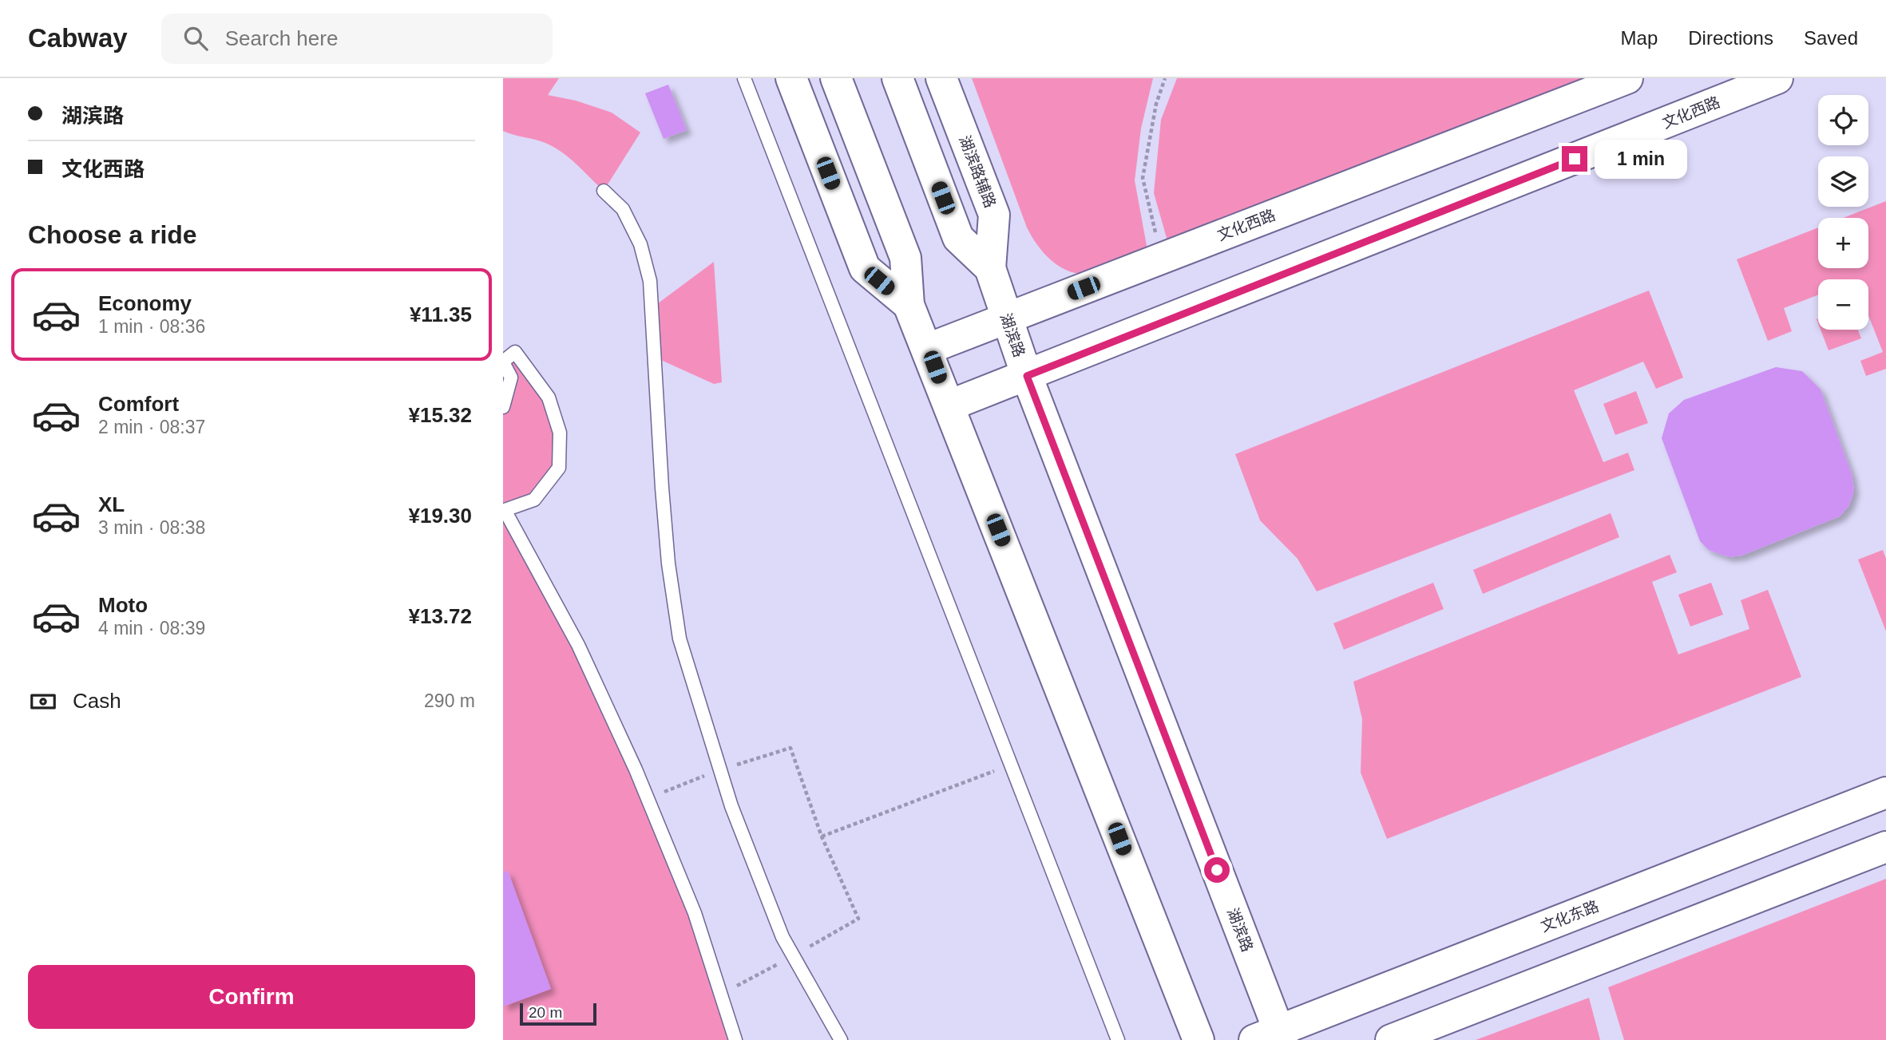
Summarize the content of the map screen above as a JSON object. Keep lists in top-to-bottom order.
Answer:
{
  "streets": {
    "street": [
      "文化西路",
      "湖滨路辅路",
      "湖滨路",
      "文化东路"
    ]
  },
  "crossings": [
    ["文化西路", "湖滨路"],
    ["湖滨路辅路", "湖滨路"],
    ["湖滨路", "文化东路"]
  ],
  "scale_bar": "20 m",
  "page": {
    "header": "Cabway",
    "search": "Search here",
    "nav": ["Map", "Directions", "Saved"],
    "banner": ["湖滨路", "文化西路"],
    "map_buttons": ["+", "−"],
    "bubble": "1 min",
    "heading": "Choose a ride",
    "list": [
      {
        "name": "Economy",
        "note": "1 min · 08:36",
        "value": "¥11.35"
      },
      {
        "name": "Comfort",
        "note": "2 min · 08:37",
        "value": "¥15.32"
      },
      {
        "name": "XL",
        "note": "3 min · 08:38",
        "value": "¥19.30"
      },
      {
        "name": "Moto",
        "note": "4 min · 08:39",
        "value": "¥13.72"
      }
    ],
    "pay": ["Cash", "290 m"],
    "buttons": "Confirm",
    "scale": "20 m"
  }
}
